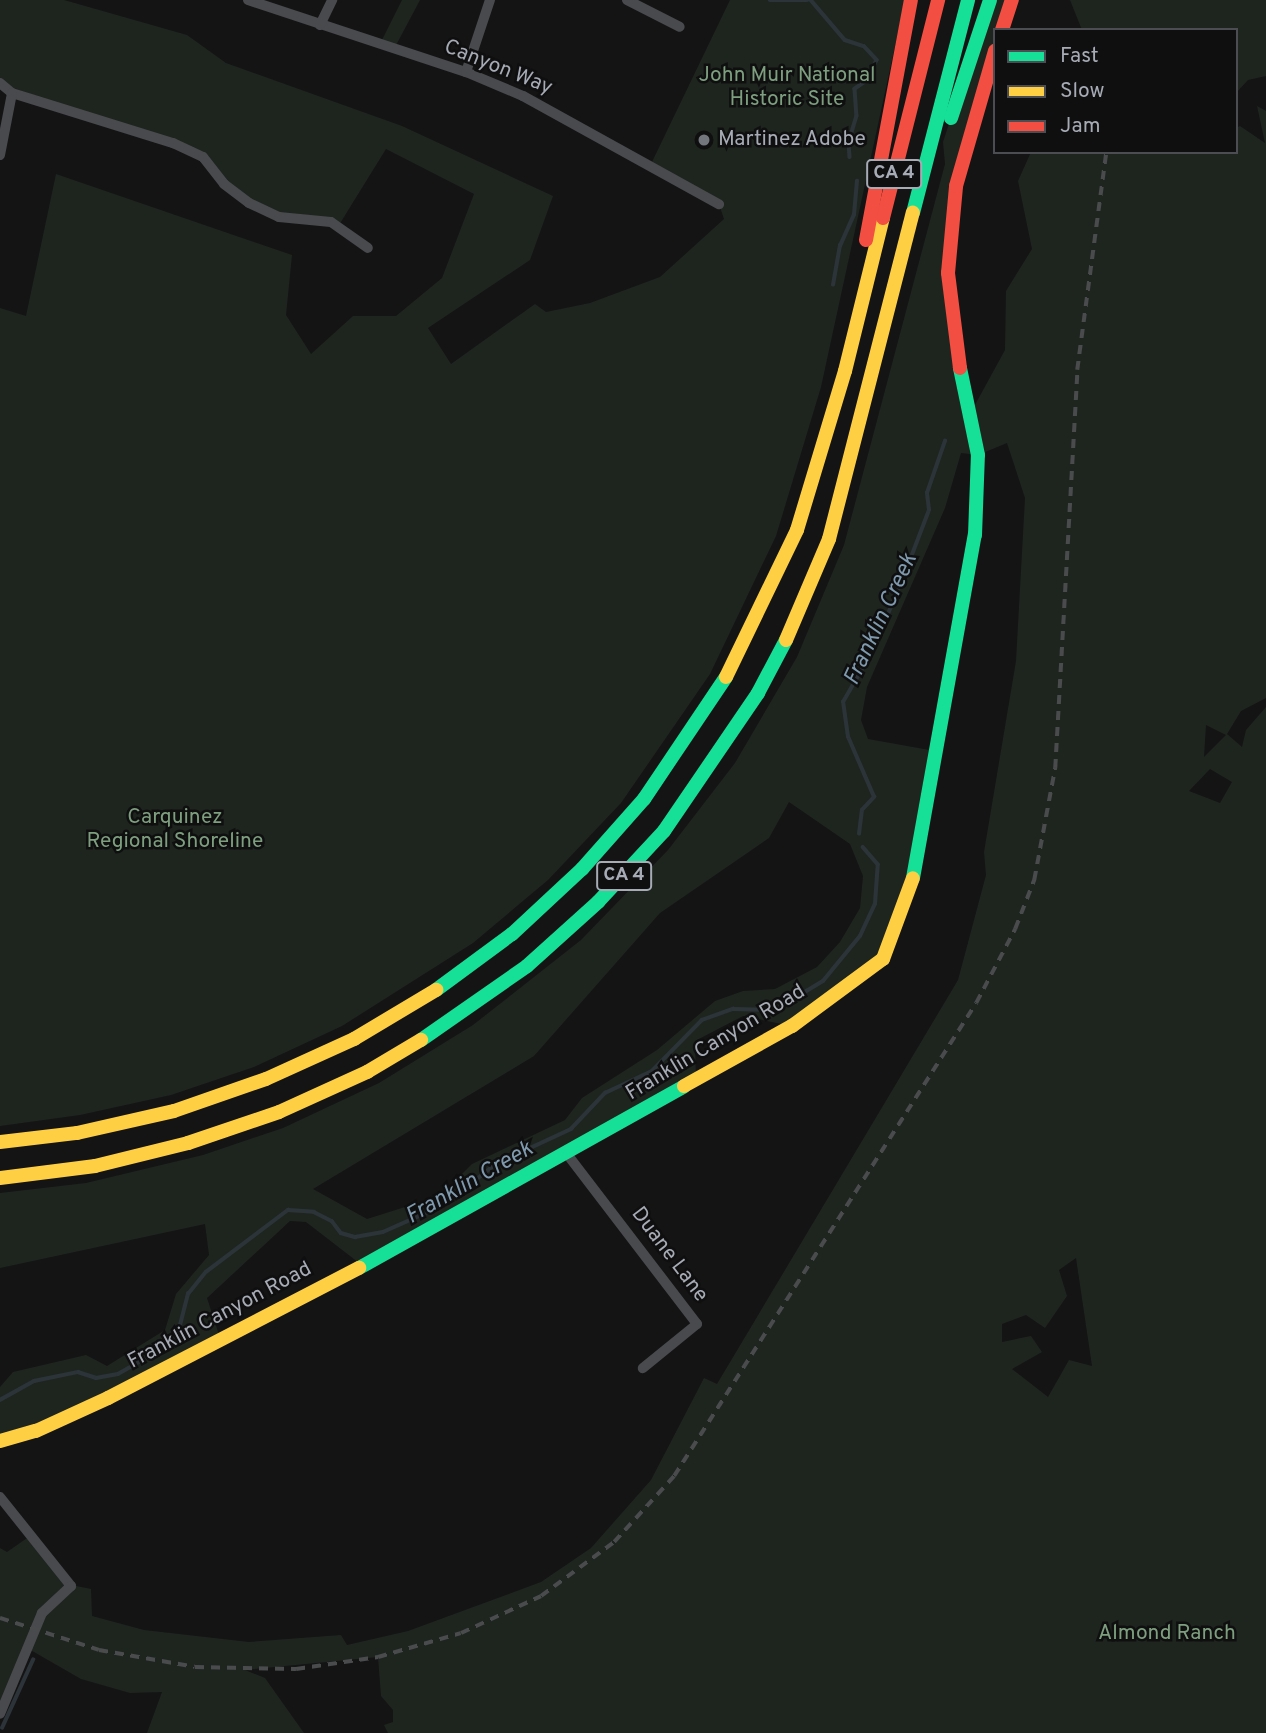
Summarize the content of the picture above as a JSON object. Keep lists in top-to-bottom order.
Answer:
{
  "streets": {
    "main road": ["CA 4", "Franklin Canyon Road"],
    "street": ["Canyon Way", "Duane Lane"]
  },
  "crossings": [
    ["Franklin Canyon Road", "Duane Lane"]
  ],
  "water": ["Franklin Creek"],
  "parks": ["John Muir National Historic Site", "Carquinez Regional Shoreline", "Almond Ranch"],
  "places": ["Martinez Adobe"],
  "legend": ["Fast", "Slow", "Jam"]
}
